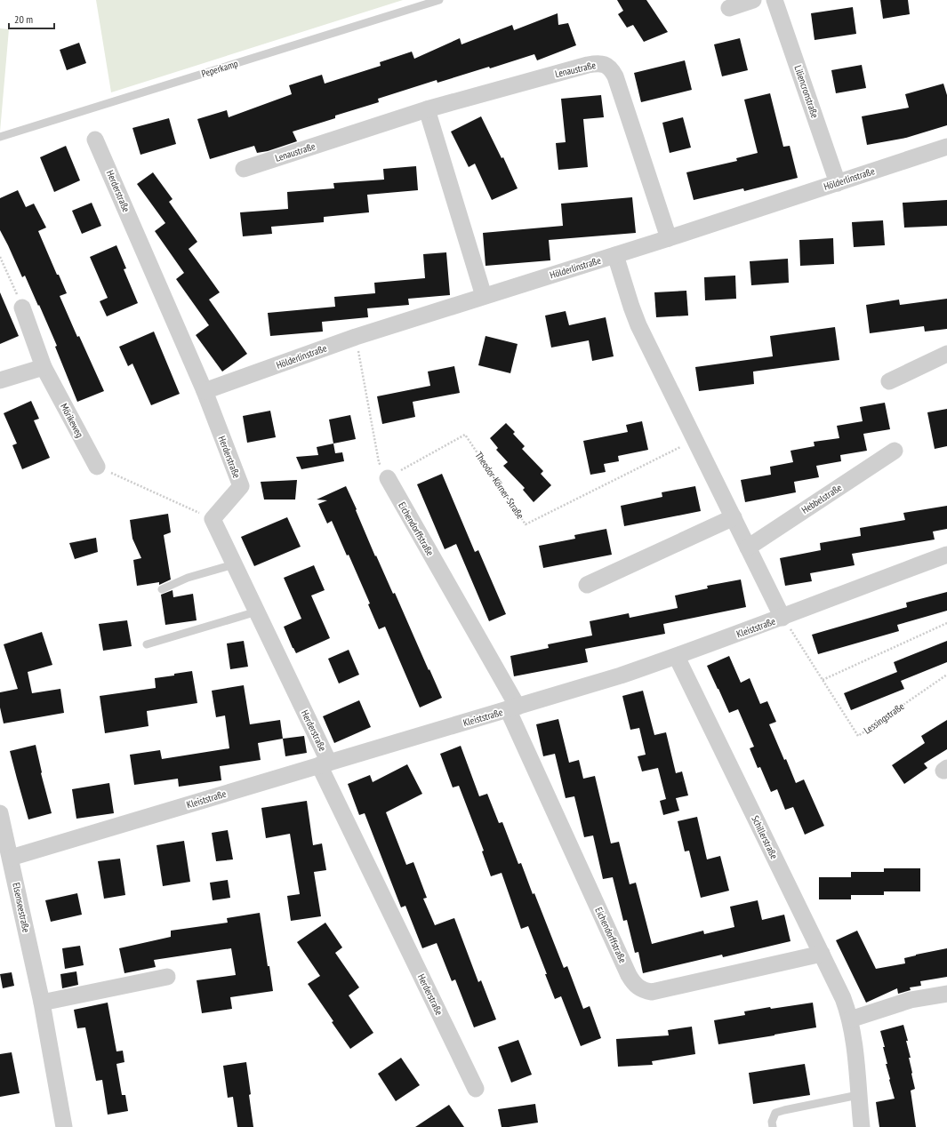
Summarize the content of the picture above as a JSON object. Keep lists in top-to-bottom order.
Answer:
{
  "streets": {
    "street": [
      "Lenaustraße",
      "Liliencronstraße",
      "Hölderlinstraße",
      "Herderstraße",
      "Mörikeweg",
      "Hebbelstraße",
      "Eichendorffstraße",
      "Kleiststraße",
      "Schillerstraße",
      "Elsenseestraße"
    ],
    "lane": ["Peperkamp"],
    "path": ["Theodor-Körner-Straße", "Lessingstraße"]
  },
  "crossings": [
    ["Lenaustraße", "Hölderlinstraße"],
    ["Liliencronstraße", "Hölderlinstraße"],
    ["Hölderlinstraße", "Herderstraße"],
    ["Herderstraße", "Kleiststraße"],
    ["Theodor-Körner-Straße", "Eichendorffstraße"],
    ["Eichendorffstraße", "Kleiststraße"],
    ["Eichendorffstraße", "Schillerstraße"],
    ["Kleiststraße", "Lessingstraße"],
    ["Kleiststraße", "Schillerstraße"],
    ["Kleiststraße", "Elsenseestraße"]
  ],
  "scale_bar": "20 m"
}
